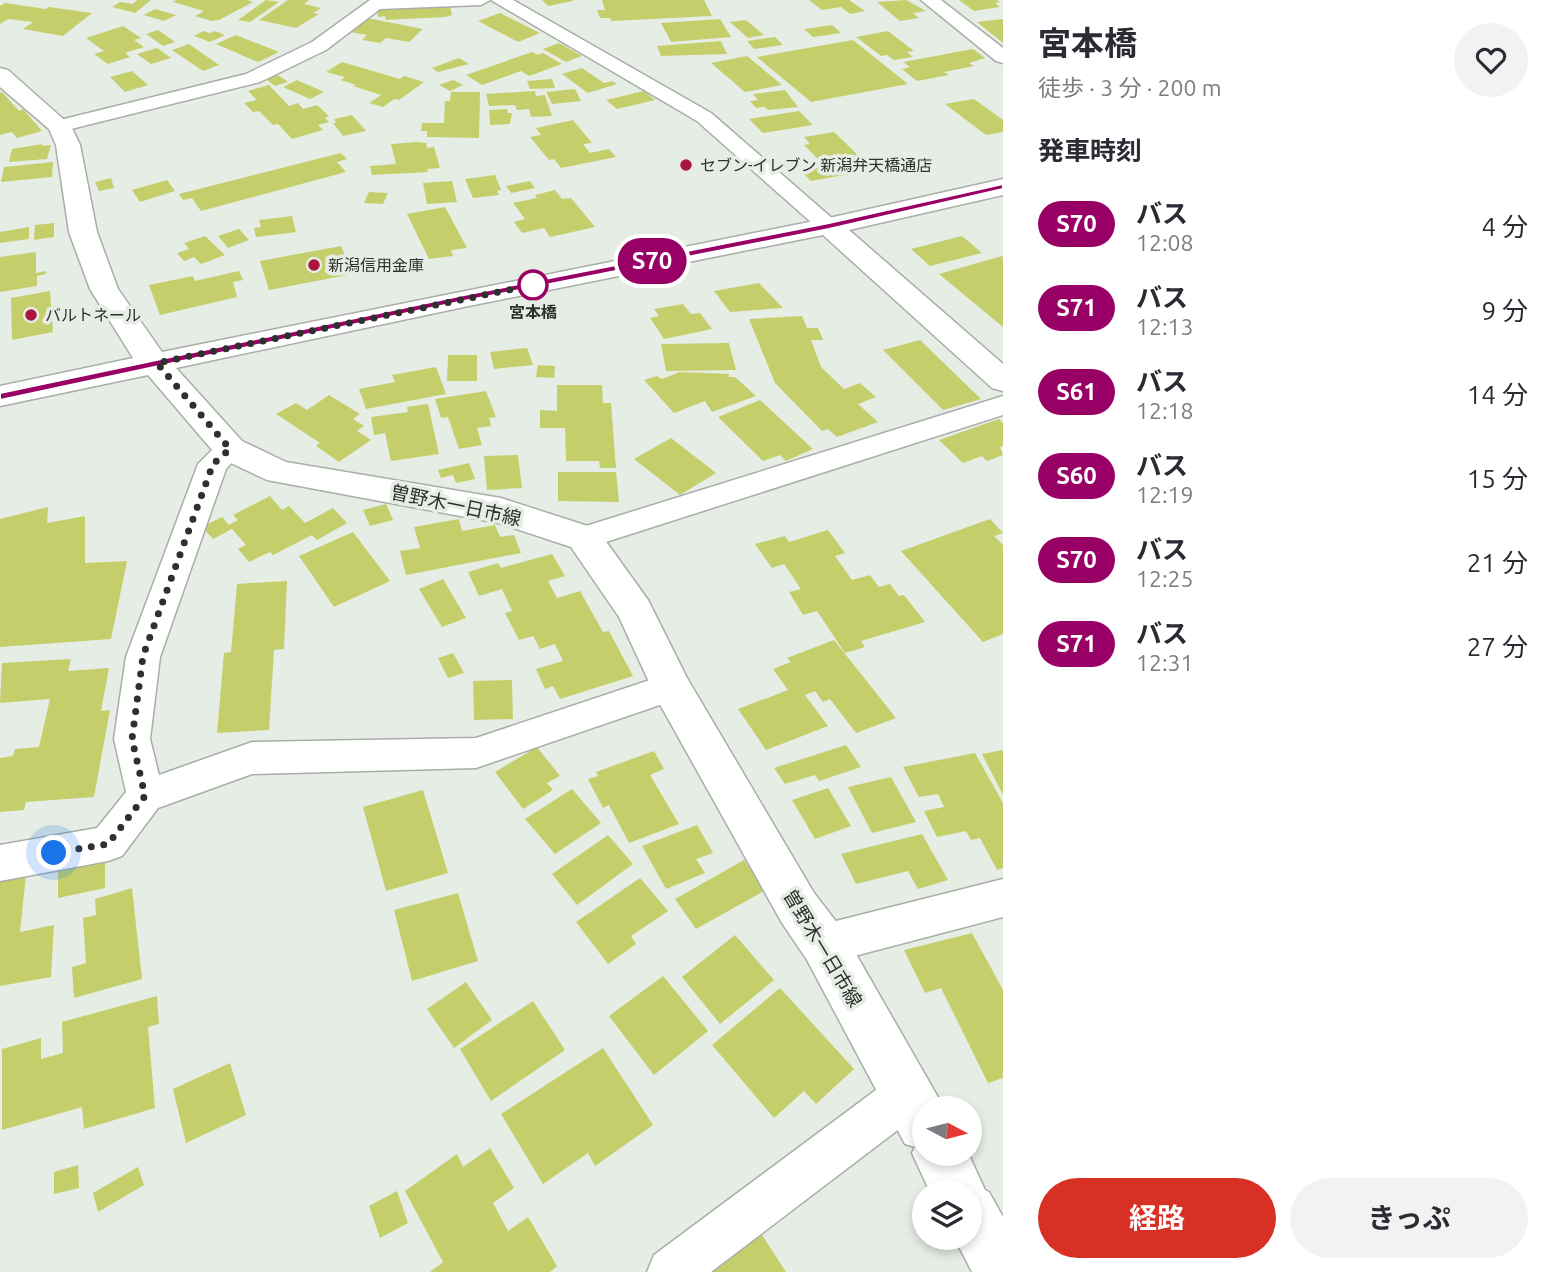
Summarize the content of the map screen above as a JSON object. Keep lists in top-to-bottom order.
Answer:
{
  "streets": {
    "main road": ["曽野木一日市線"]
  },
  "places": [
    "セブン-イレブン 新潟弁天橋通店",
    "新潟信用金庫",
    "宮本橋",
    "バルトネール"
  ],
  "lines": ["bus line S70"],
  "north": "right",
  "page": {
    "on_map": "S70",
    "heading": [
      ["宮本橋", "徒歩 · 3 分 · 200 m"],
      "発車時刻"
    ],
    "list": [
      {
        "mark": "S70",
        "name": "バス",
        "note": "12:08",
        "value": "4 分"
      },
      {
        "mark": "S71",
        "name": "バス",
        "note": "12:13",
        "value": "9 分"
      },
      {
        "mark": "S61",
        "name": "バス",
        "note": "12:18",
        "value": "14 分"
      },
      {
        "mark": "S60",
        "name": "バス",
        "note": "12:19",
        "value": "15 分"
      },
      {
        "mark": "S70",
        "name": "バス",
        "note": "12:25",
        "value": "21 分"
      },
      {
        "mark": "S71",
        "name": "バス",
        "note": "12:31",
        "value": "27 分"
      }
    ],
    "buttons": ["経路", "きっぷ"]
  }
}
